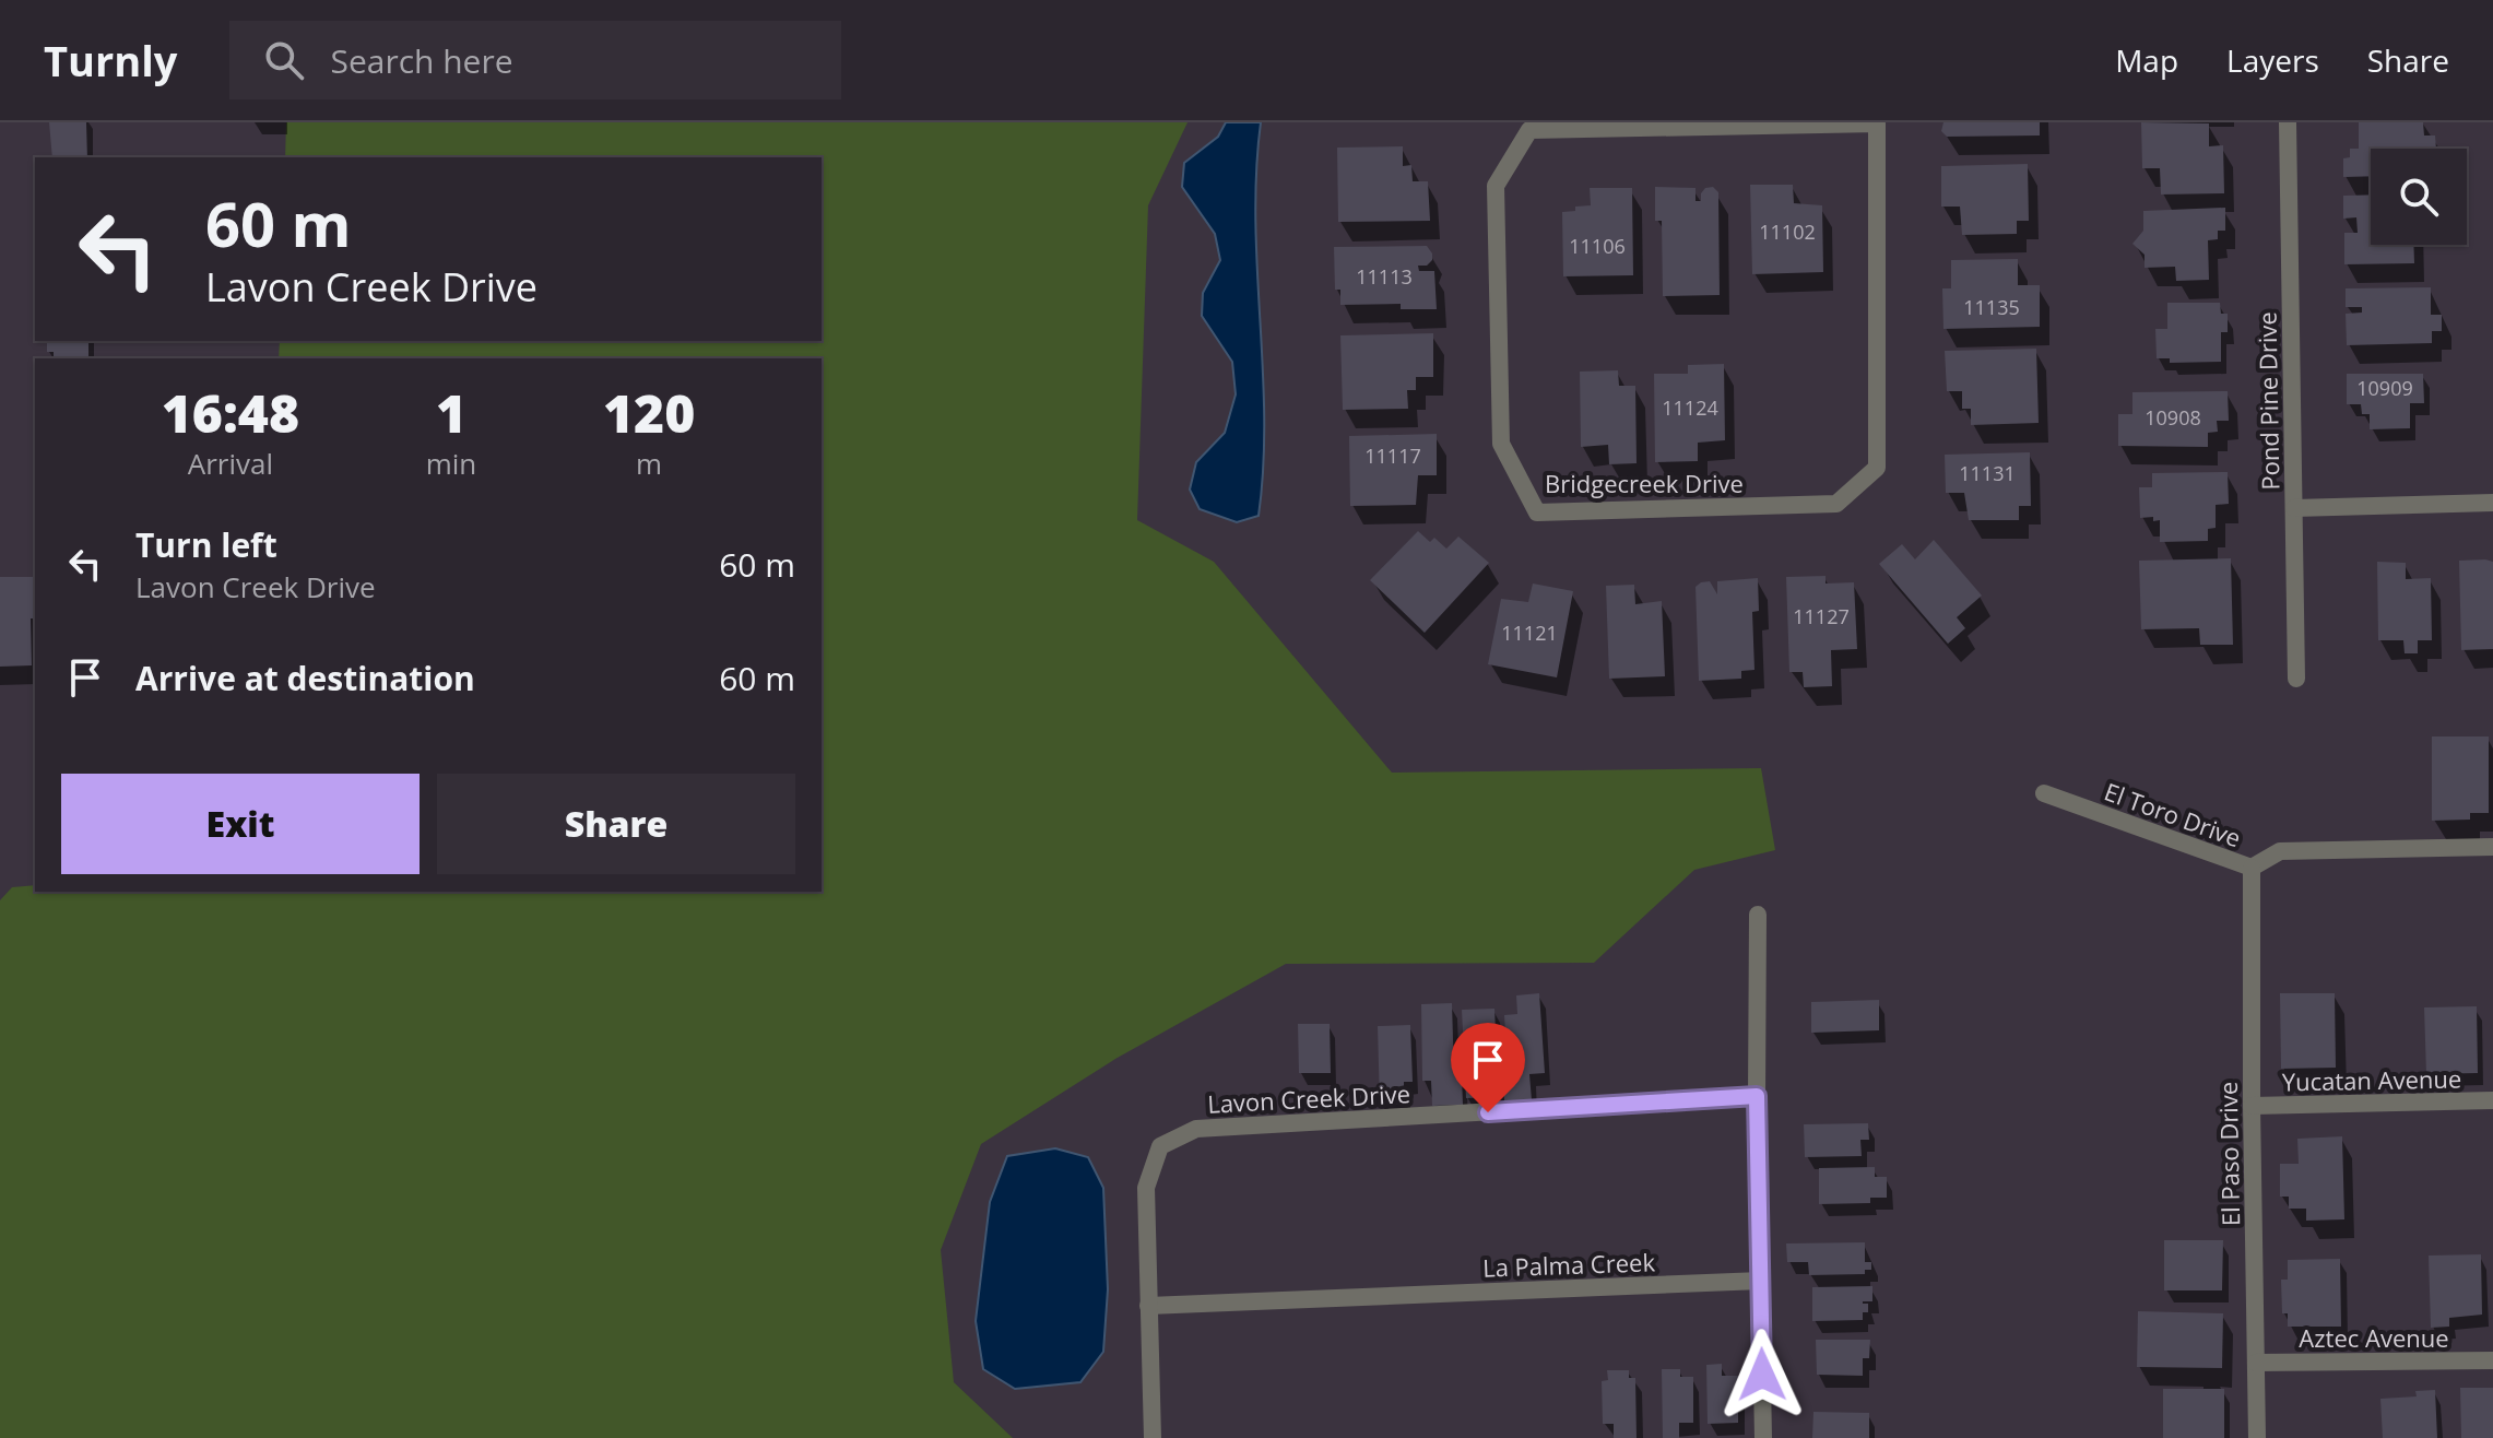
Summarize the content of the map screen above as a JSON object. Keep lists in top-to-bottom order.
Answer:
{
  "streets": {
    "street": [
      "Pond Pine Drive",
      "Bridgecreek Drive",
      "El Toro Drive",
      "Yucatan Avenue",
      "Lavon Creek Drive",
      "El Paso Drive",
      "La Palma Creek",
      "Aztec Avenue"
    ]
  },
  "crossings": [
    ["El Toro Drive", "El Paso Drive"],
    ["Yucatan Avenue", "El Paso Drive"],
    ["Lavon Creek Drive", "La Palma Creek"],
    ["El Paso Drive", "Aztec Avenue"]
  ],
  "house_numbers": [
    "11102",
    "11106",
    "11113",
    "11135",
    "10909",
    "11124",
    "10908",
    "11117",
    "11131",
    "11127",
    "11121"
  ],
  "page": {
    "header": "Turnly",
    "search": "Search here",
    "nav": ["Map", "Layers", "Share"],
    "turn": ["60 m", "Lavon Creek Drive"],
    "eta": [
      "16:48",
      "Arrival",
      "1",
      "min",
      "120",
      "m"
    ],
    "list": [
      {
        "name": "Turn left",
        "note": "Lavon Creek Drive",
        "value": "60 m"
      },
      {
        "name": "Arrive at destination",
        "value": "60 m"
      }
    ],
    "buttons": ["Exit", "Share"]
  }
}
